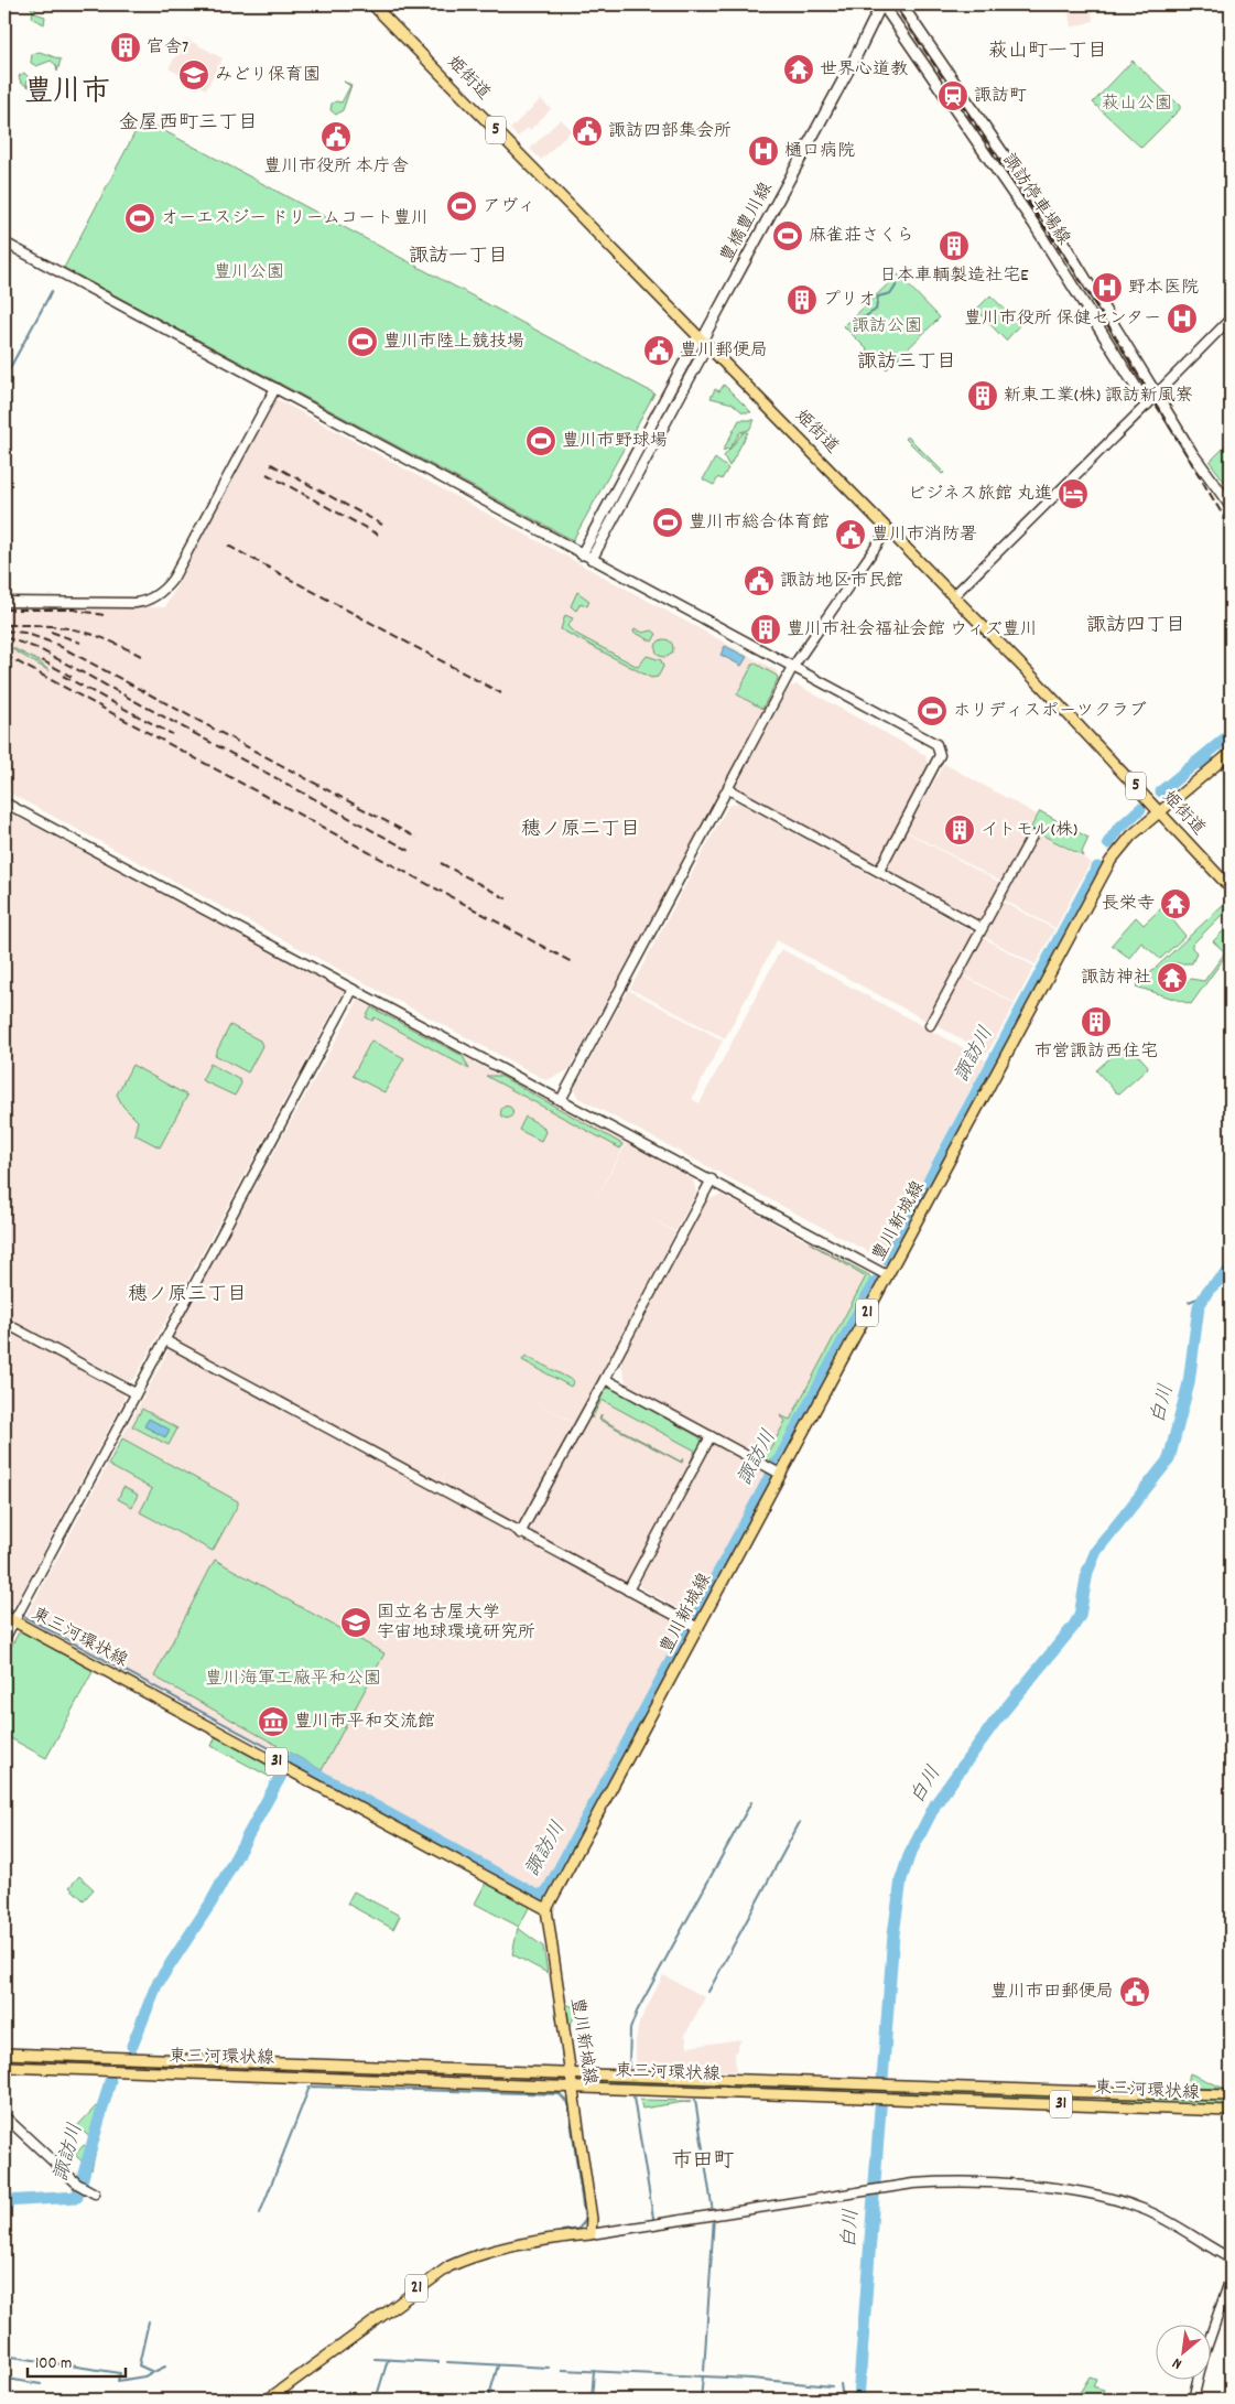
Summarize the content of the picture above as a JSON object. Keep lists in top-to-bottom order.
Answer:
{
  "streets": {
    "main road": [
      "姫街道",
      "5",
      "諏訪停車場線",
      "豊橋豊川線",
      "豊川新城線",
      "21",
      "東三河環状線",
      "31"
    ]
  },
  "crossings": [
    ["姫街道", "豊橋豊川線"],
    ["姫街道", "豊川新城線"],
    ["諏訪停車場線", "豊橋豊川線"],
    ["豊川新城線", "21"],
    ["豊川新城線", "東三河環状線"]
  ],
  "districts": [
    "萩山町一丁目",
    "豊川市",
    "金屋西町三丁目",
    "諏訪一丁目",
    "諏訪三丁目",
    "諏訪四丁目",
    "穂ノ原二丁目",
    "穂ノ原三丁目",
    "市田町"
  ],
  "water": ["諏訪川", "白川"],
  "parks": [
    "萩山公園",
    "豊川公園",
    "諏訪公園",
    "豊川海軍工廠平和公園"
  ],
  "places": {
    "building": [
      "官舎7",
      "日本車輌製造社宅E",
      "プリオ",
      "新東工業(株) 諏訪新風寮",
      "豊川市社会福祉会館 ウィズ豊川",
      "イトモル(株)",
      "市営諏訪西住宅"
    ],
    "temple": ["世界心道教", "長栄寺", "諏訪神社"],
    "school or university": ["みどり保育園", "国立名古屋大学 宇宙地球環境研究所"],
    "station": ["諏訪町"],
    "public building": [
      "諏訪四部集会所",
      "豊川市役所 本庁舎",
      "豊川郵便局",
      "豊川市消防署",
      "諏訪地区市民館",
      "豊川市田郵便局"
    ],
    "hospital": ["樋口病院", "野本医院", "豊川市役所 保健センター"],
    "sports": [
      "アヴィ",
      "オーエスジー ドリームコート豊川",
      "麻雀荘さくら",
      "豊川市陸上競技場",
      "豊川市野球場",
      "豊川市総合体育館",
      "ホリディスポーツクラブ"
    ],
    "hotel": ["ビジネス旅館 丸進"],
    "museum": ["豊川市平和交流館"]
  },
  "scale_bar": "100 m",
  "north": "bottom left"
}
